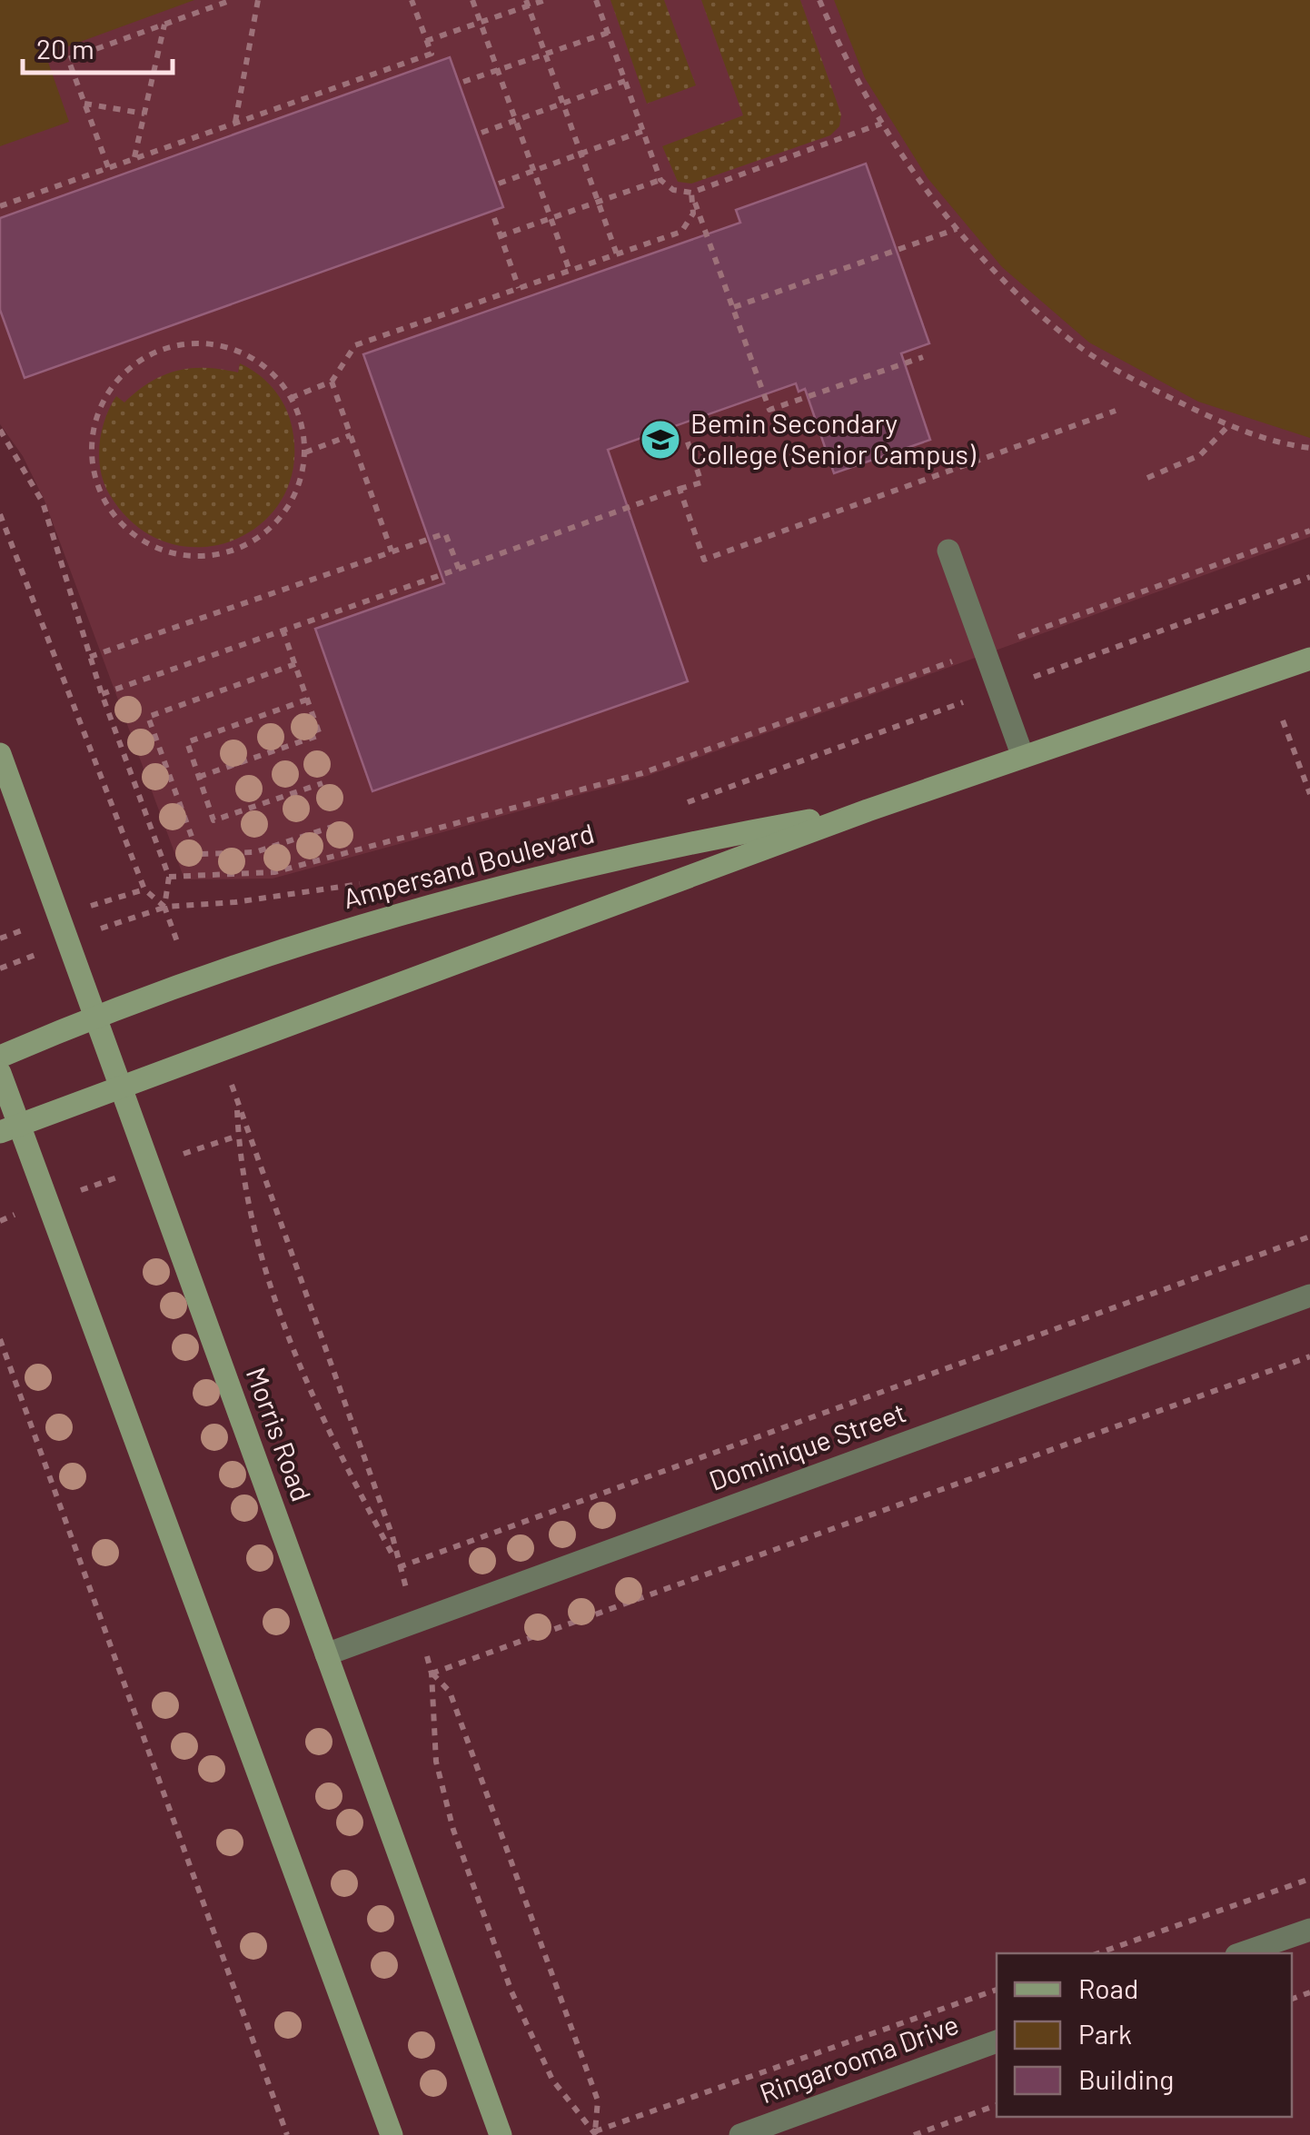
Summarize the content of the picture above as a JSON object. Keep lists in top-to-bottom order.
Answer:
{
  "streets": {
    "street": [
      "Ampersand Boulevard",
      "Morris Road",
      "Dominique Street",
      "Ringarooma Drive"
    ]
  },
  "crossings": [
    ["Ampersand Boulevard", "Morris Road"],
    ["Morris Road", "Dominique Street"]
  ],
  "places": {
    "school or university": ["Bemin Secondary College (Senior Campus)"]
  },
  "legend": ["Road", "Park", "Building"],
  "scale_bar": "20 m"
}
